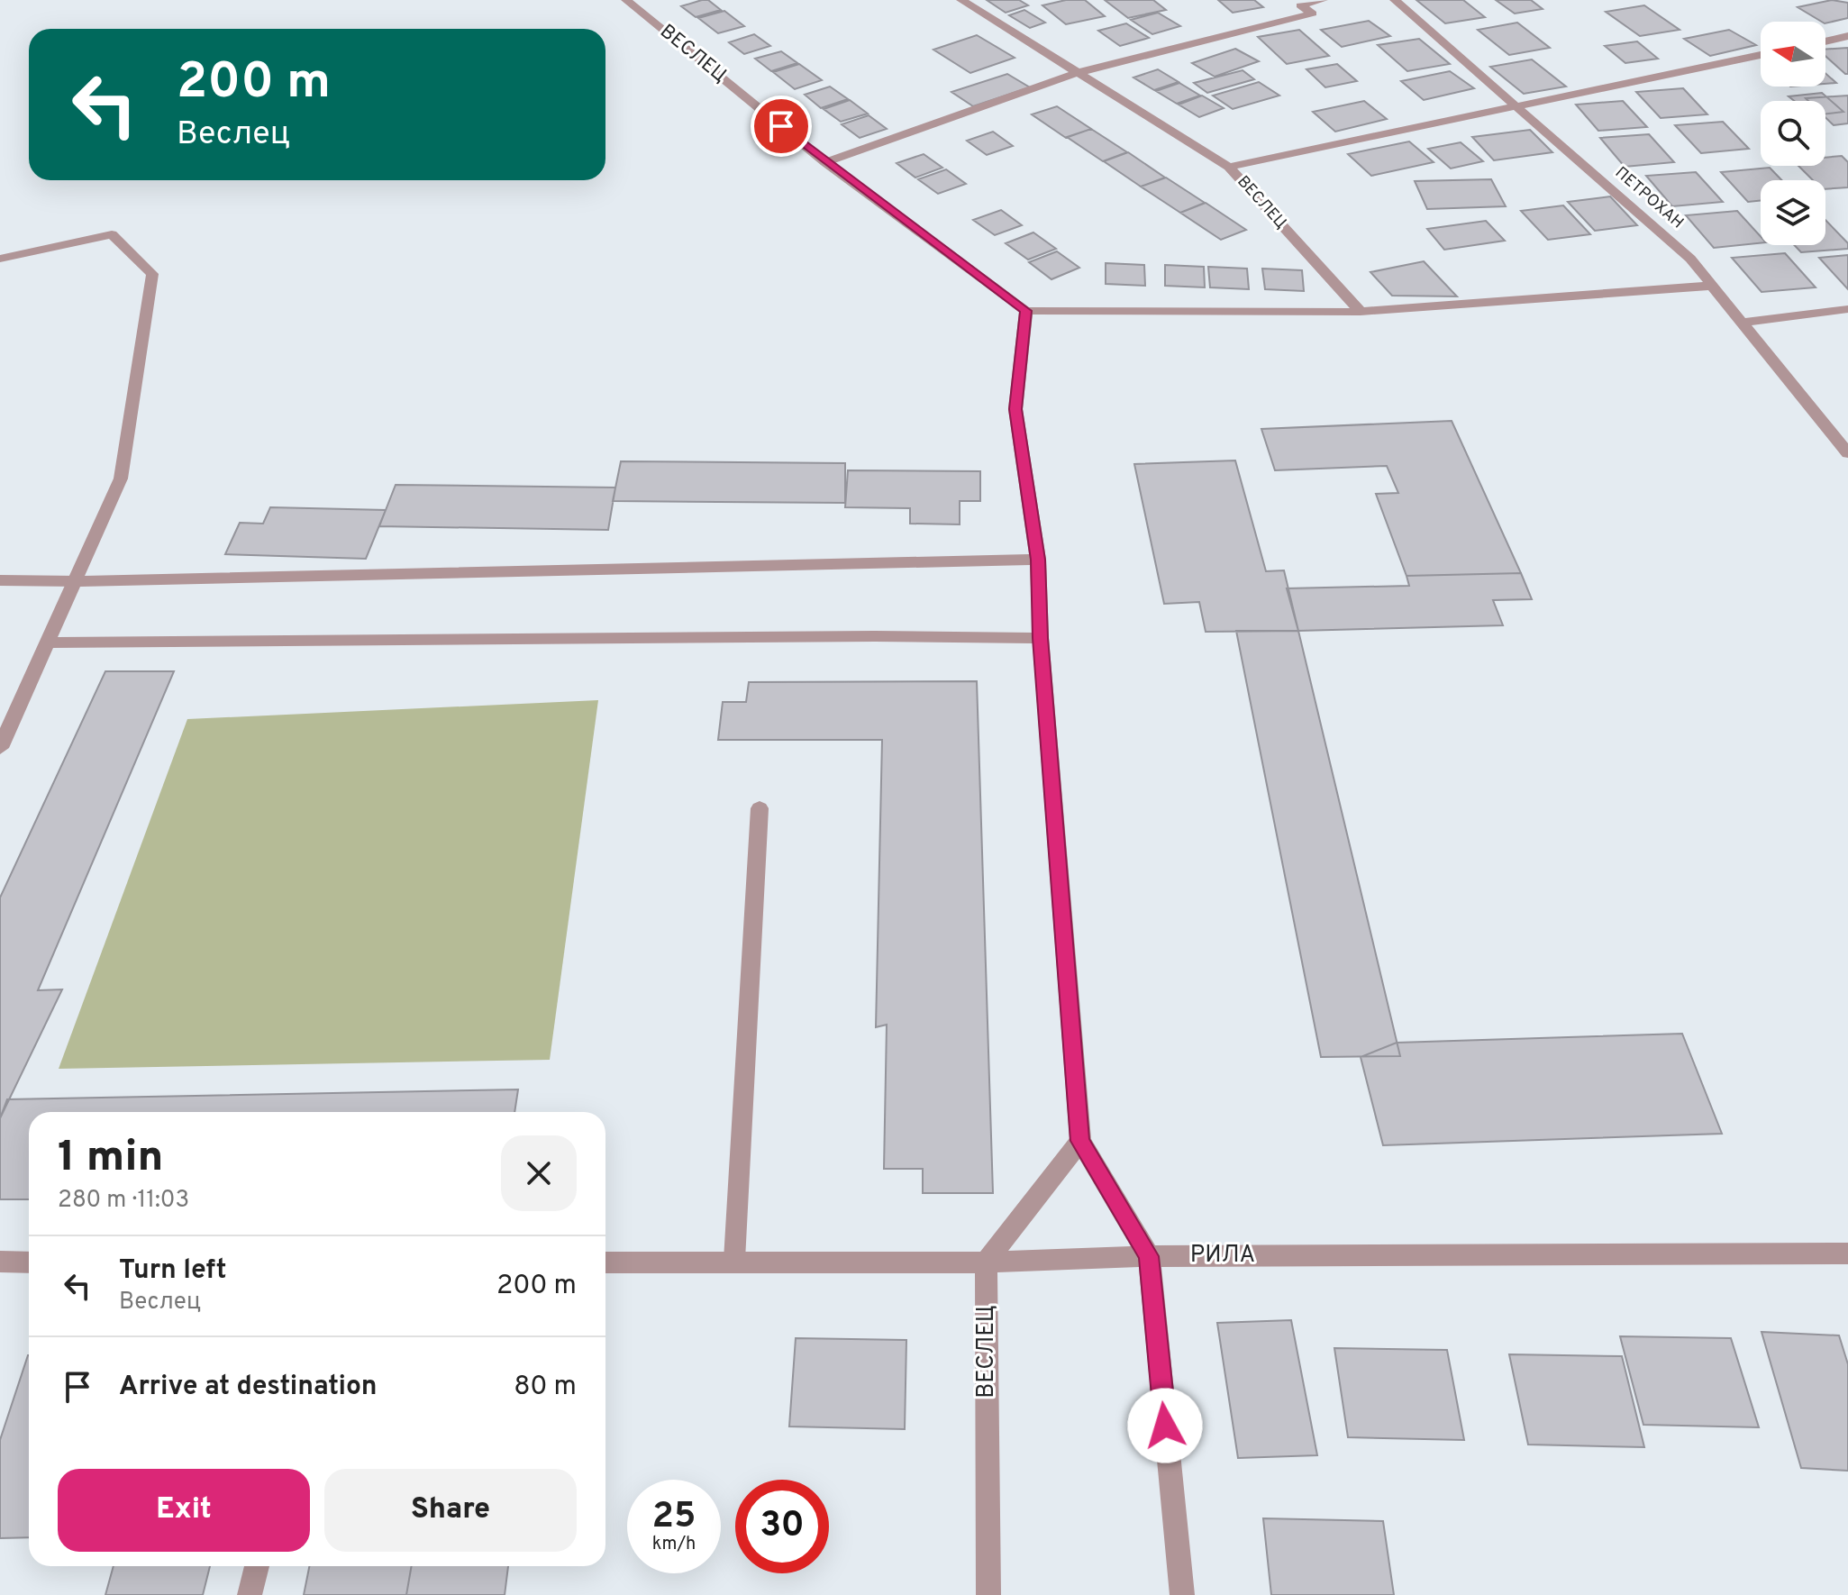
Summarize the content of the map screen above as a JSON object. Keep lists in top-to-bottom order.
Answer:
{
  "streets": {
    "street": ["ВЕСЛЕЦ", "ПЕТРОХАН", "РИЛА"]
  },
  "crossings": [
    ["ВЕСЛЕЦ", "РИЛА"]
  ],
  "north": "left",
  "page": {
    "turn": ["200 m", "Веслец"],
    "heading": ["1 min", "280 m · 11:03"],
    "list": [
      {
        "name": "Turn left",
        "note": "Веслец",
        "value": "200 m"
      },
      {
        "name": "Arrive at destination",
        "value": "80 m"
      }
    ],
    "buttons": ["Exit", "Share"],
    "speed": "25 km/h",
    "limit": "30"
  }
}
